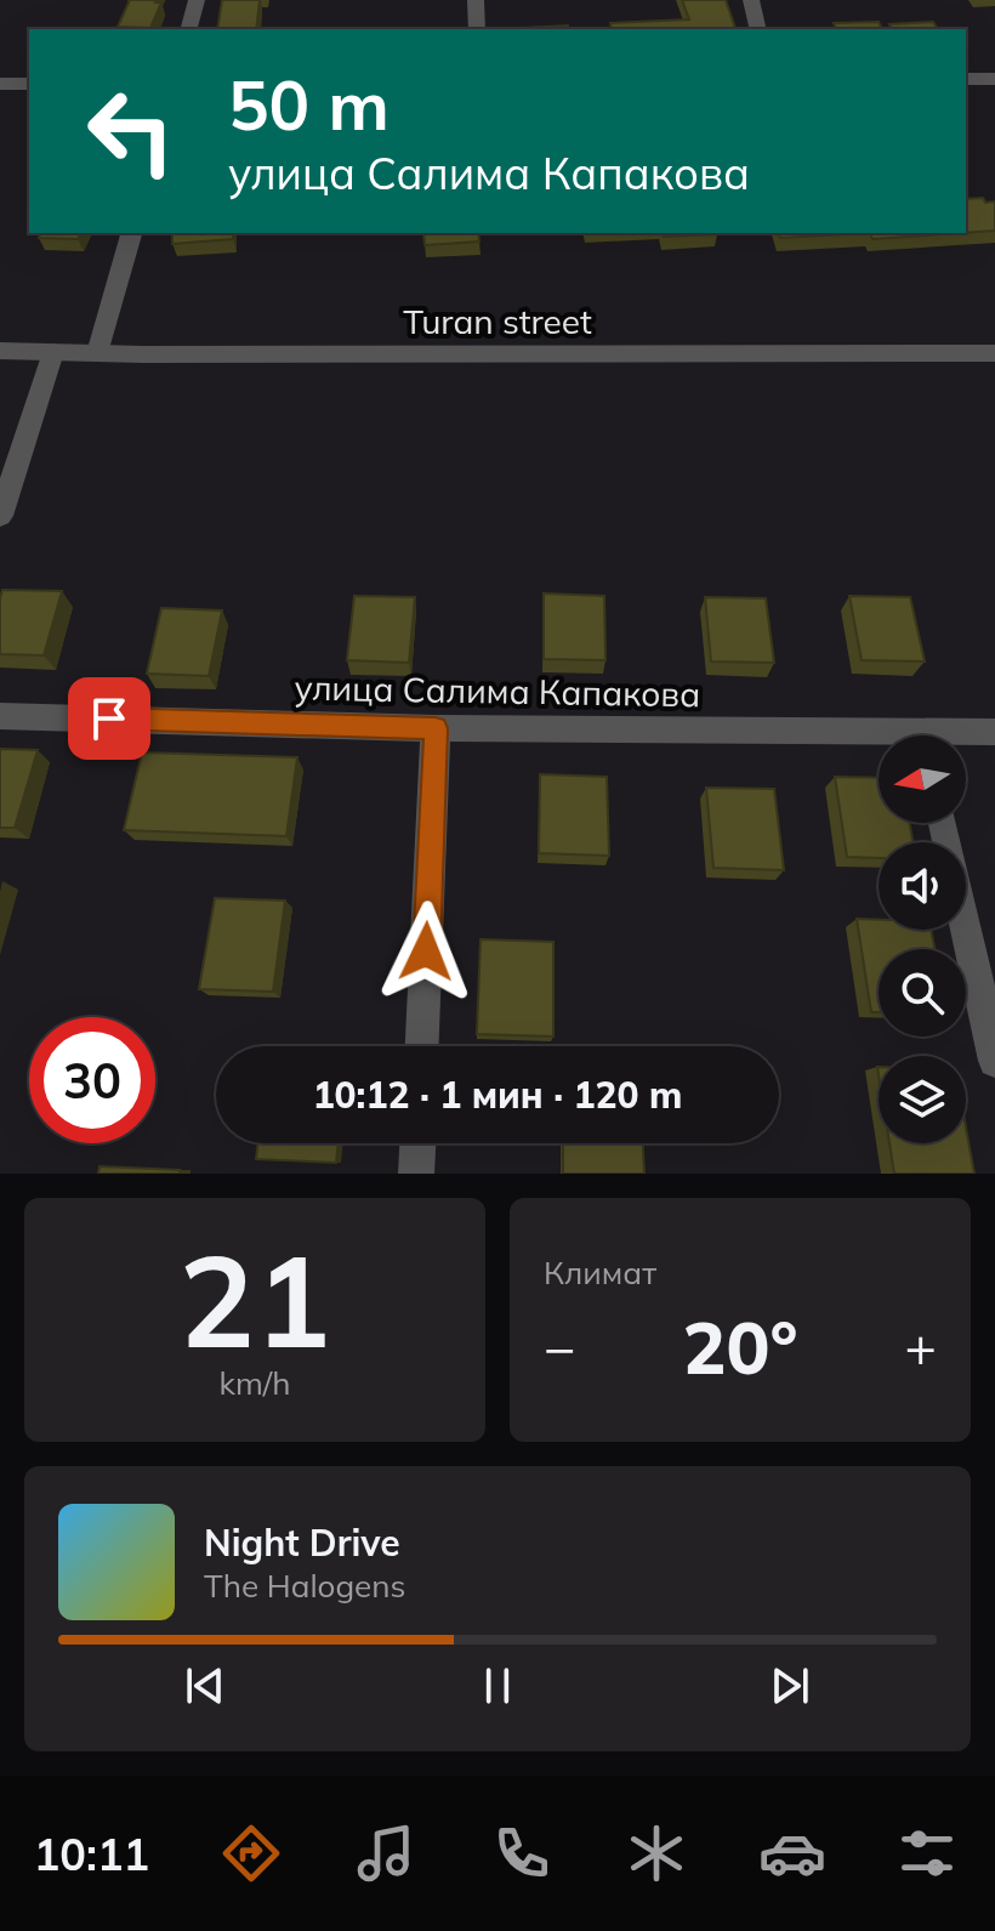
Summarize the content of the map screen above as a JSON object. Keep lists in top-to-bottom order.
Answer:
{
  "streets": {
    "street": ["Turan street", "улица Салима Капакова"]
  },
  "north": "left",
  "page": {
    "turn": ["50 m", "улица Салима Капакова"],
    "limit": "30",
    "trip": "10:12 · 1 мин · 120 m",
    "tile": [
      ["21", "km/h"],
      "Климат"
    ],
    "heat": ["−", "20°", "+"],
    "song": ["Night Drive", "The Halogens"],
    "tabs": "10:11"
  }
}
